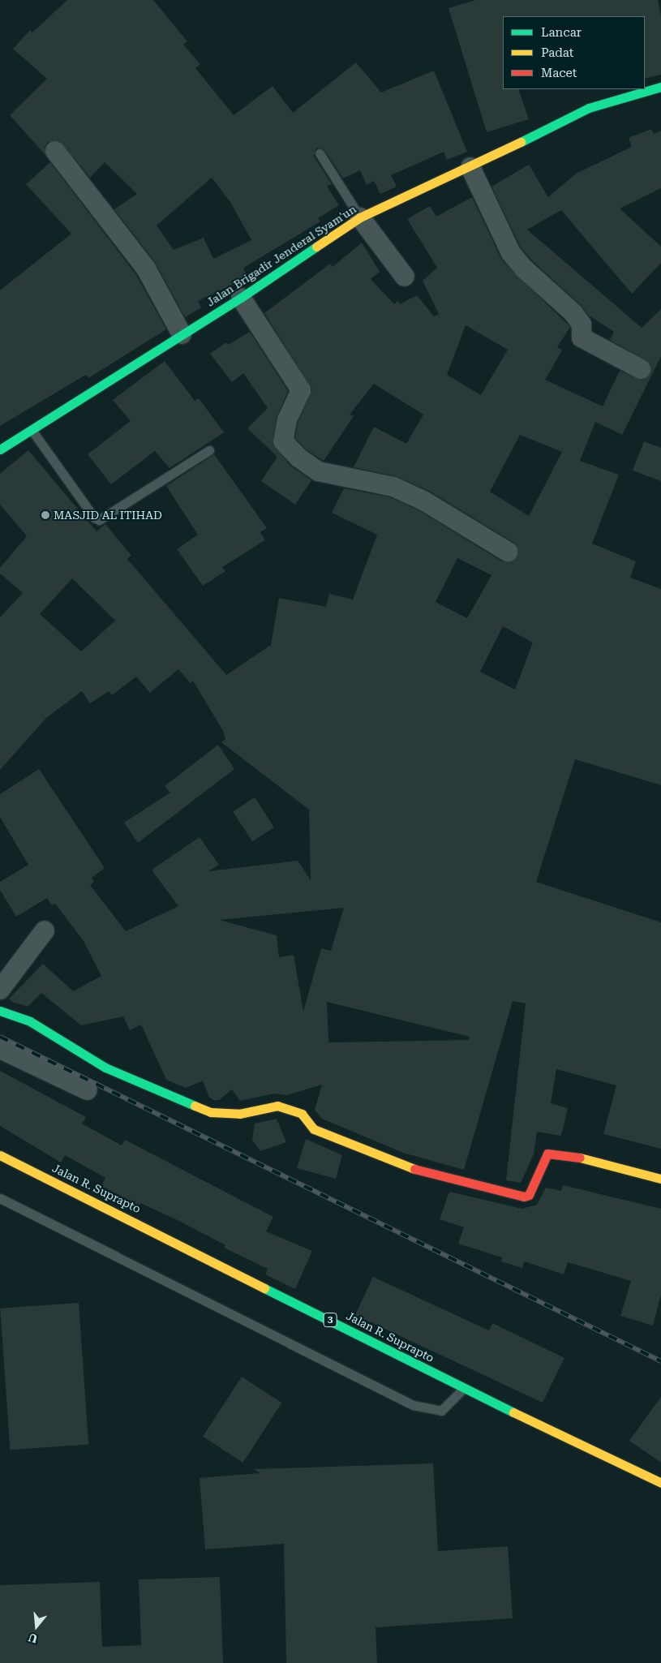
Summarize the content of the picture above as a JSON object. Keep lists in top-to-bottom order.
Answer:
{
  "streets": {
    "main road": ["Jalan Brigadir Jenderal Syam'un", "Jalan R. Suprapto", "3"]
  },
  "places": ["MASJID AL ITIHAD"],
  "legend": ["Lancar", "Padat", "Macet"],
  "north": "bottom"
}
